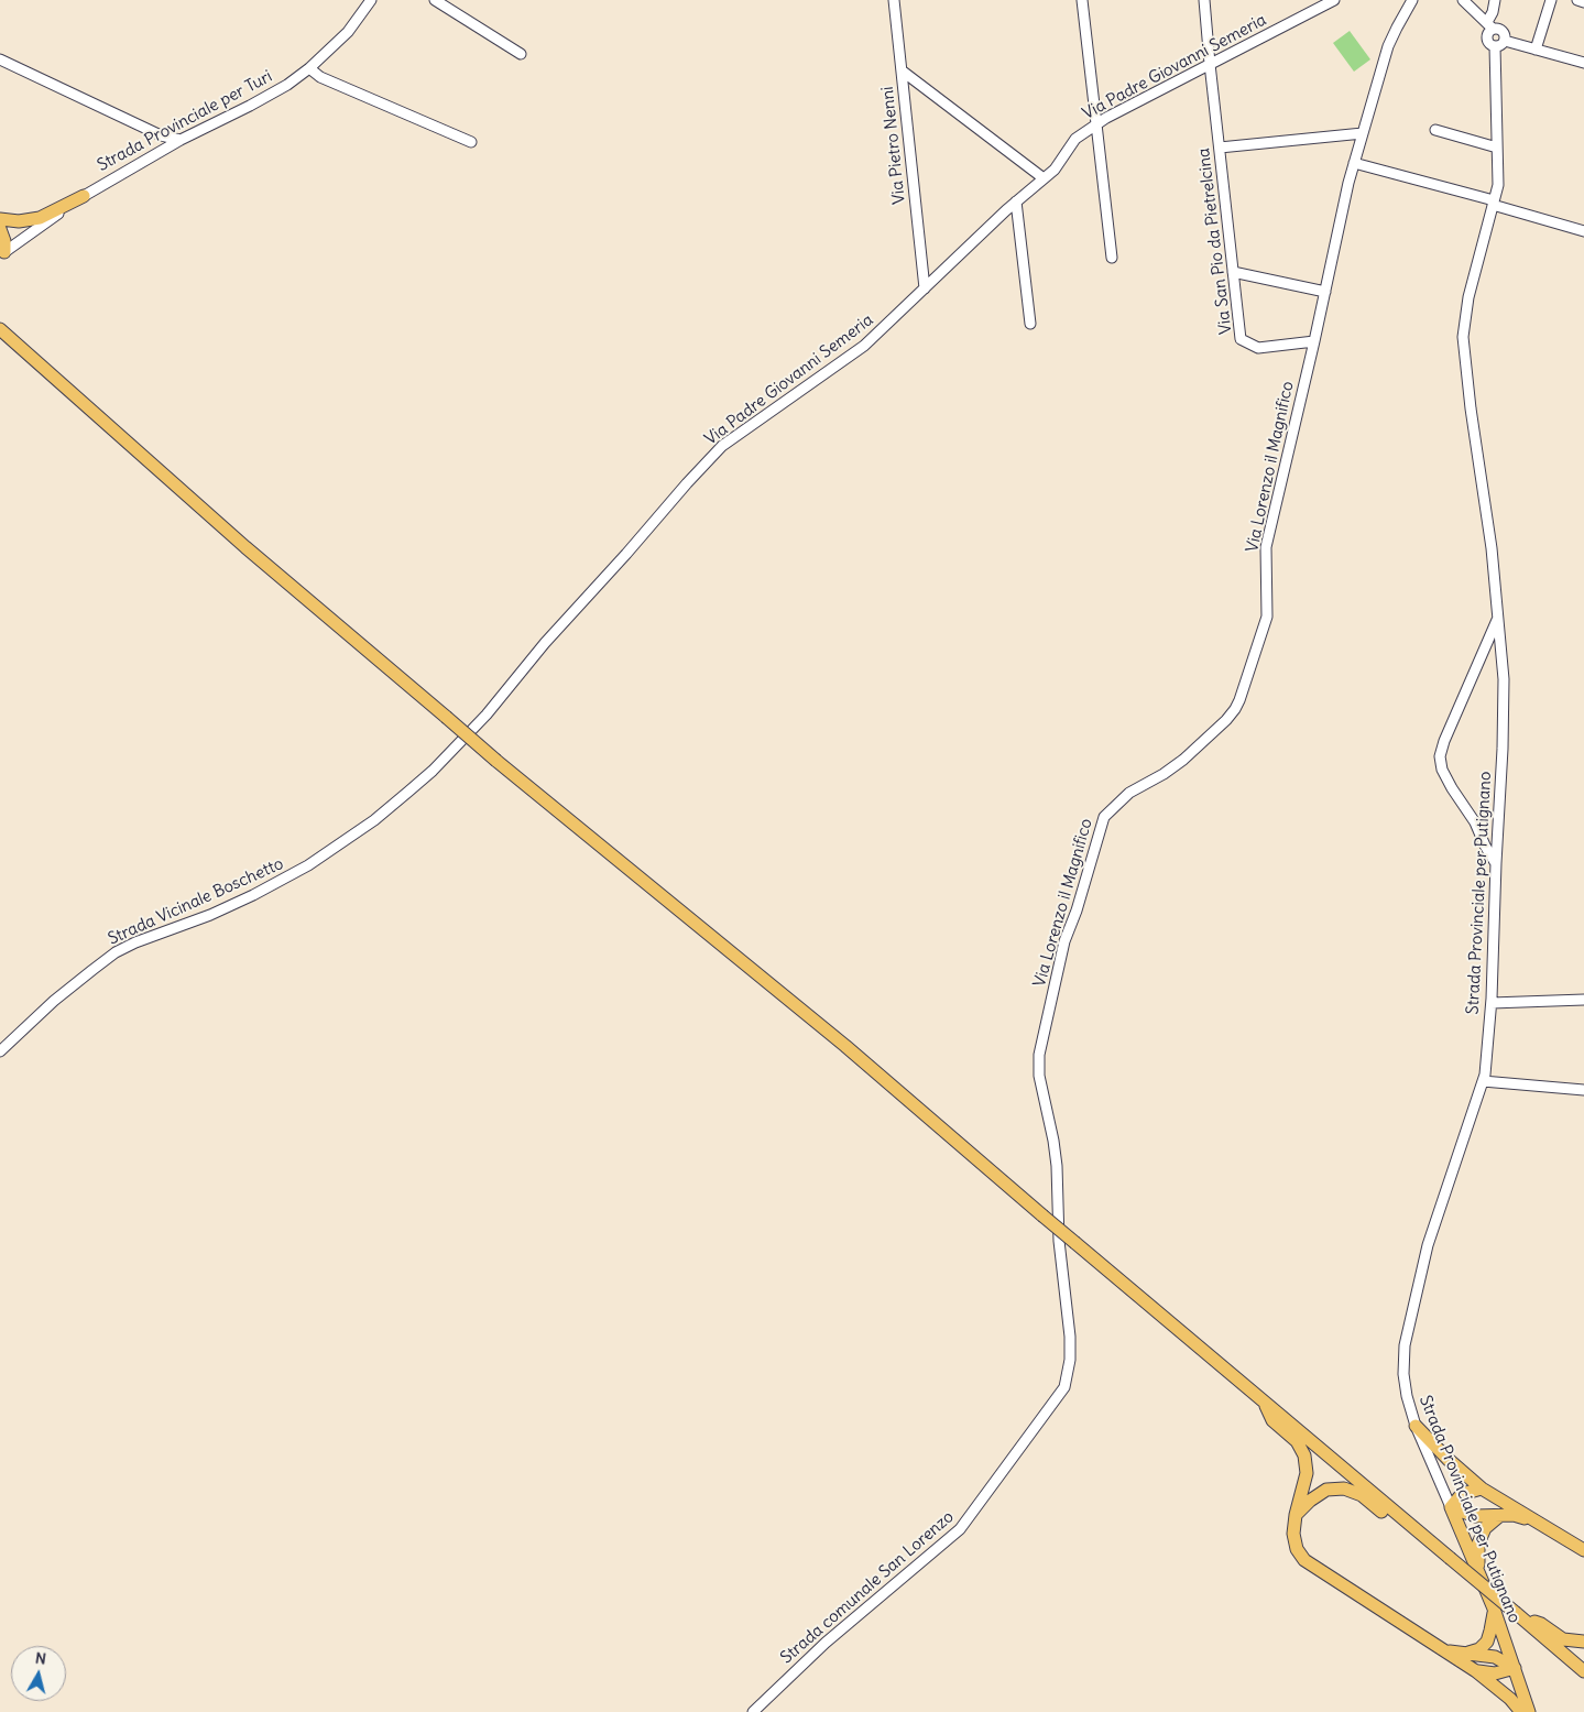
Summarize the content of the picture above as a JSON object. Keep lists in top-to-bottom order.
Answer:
{
  "streets": {
    "main road": ["Strada Provinciale per Putignano"],
    "street": [
      "Via Padre Giovanni Semeria",
      "Strada Provinciale per Turi",
      "Via Pietro Nenni",
      "Via San Pio da Pietrelcina",
      "Via Lorenzo il Magnifico",
      "Strada Vicinale Boschetto",
      "Strada comunale San Lorenzo"
    ]
  },
  "crossings": [
    ["Via Padre Giovanni Semeria", "Via Pietro Nenni"],
    ["Via Padre Giovanni Semeria", "Via San Pio da Pietrelcina"],
    ["Via Padre Giovanni Semeria", "Strada Vicinale Boschetto"],
    ["Via San Pio da Pietrelcina", "Via Lorenzo il Magnifico"],
    ["Via Lorenzo il Magnifico", "Strada comunale San Lorenzo"]
  ],
  "north": "top"
}
